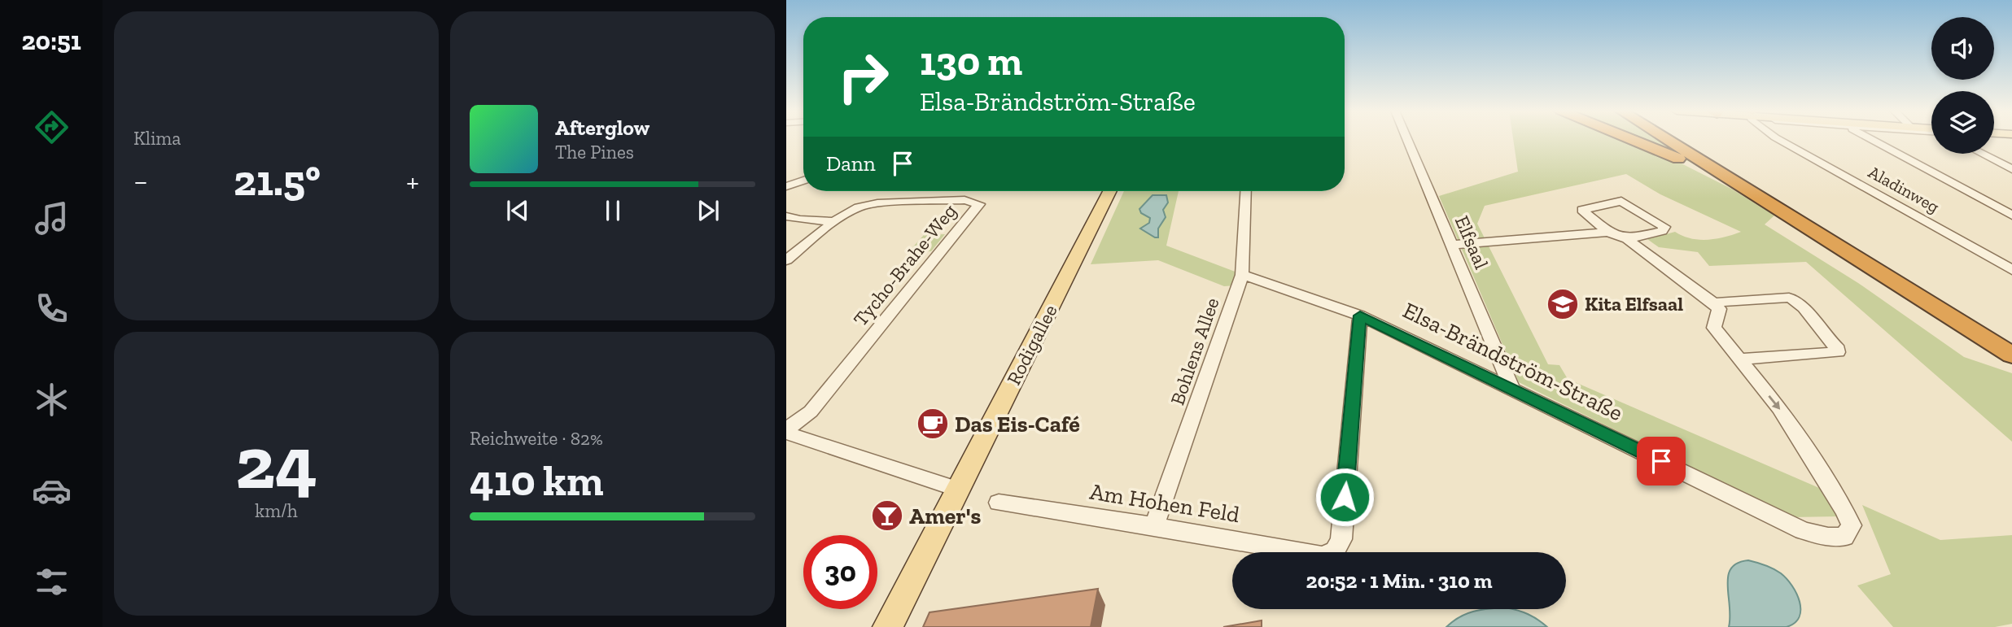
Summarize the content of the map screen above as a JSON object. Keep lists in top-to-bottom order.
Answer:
{
  "streets": {
    "main road": ["Rodigallee"],
    "street": [
      "Aladinweg",
      "Elfsaal",
      "Tycho-Brahe-Weg",
      "Bohlens Allee",
      "Elsa-Brändström-Straße",
      "Am Hohen Feld"
    ]
  },
  "crossings": [
    ["Elfsaal", "Elsa-Brändström-Straße"],
    ["Bohlens Allee", "Elsa-Brändström-Straße"],
    ["Bohlens Allee", "Am Hohen Feld"],
    ["Elsa-Brändström-Straße", "Am Hohen Feld"]
  ],
  "places": {
    "school or university": ["Kita Elfsaal"],
    "cafe": ["Das Eis-Café"],
    "bar": ["Amer's"]
  },
  "page": {
    "tabs": "20:51",
    "tile": [
      "Klima",
      ["24", "km/h"],
      ["Reichweite · 82%", "410 km"]
    ],
    "turn": ["130 m", "Elsa-Brändström-Straße"],
    "song": ["Afterglow", "The Pines"],
    "then": "Dann",
    "heat": ["−", "21.5°", "+"],
    "limit": "30",
    "trip": "20:52 · 1 Min. · 310 m"
  }
}
